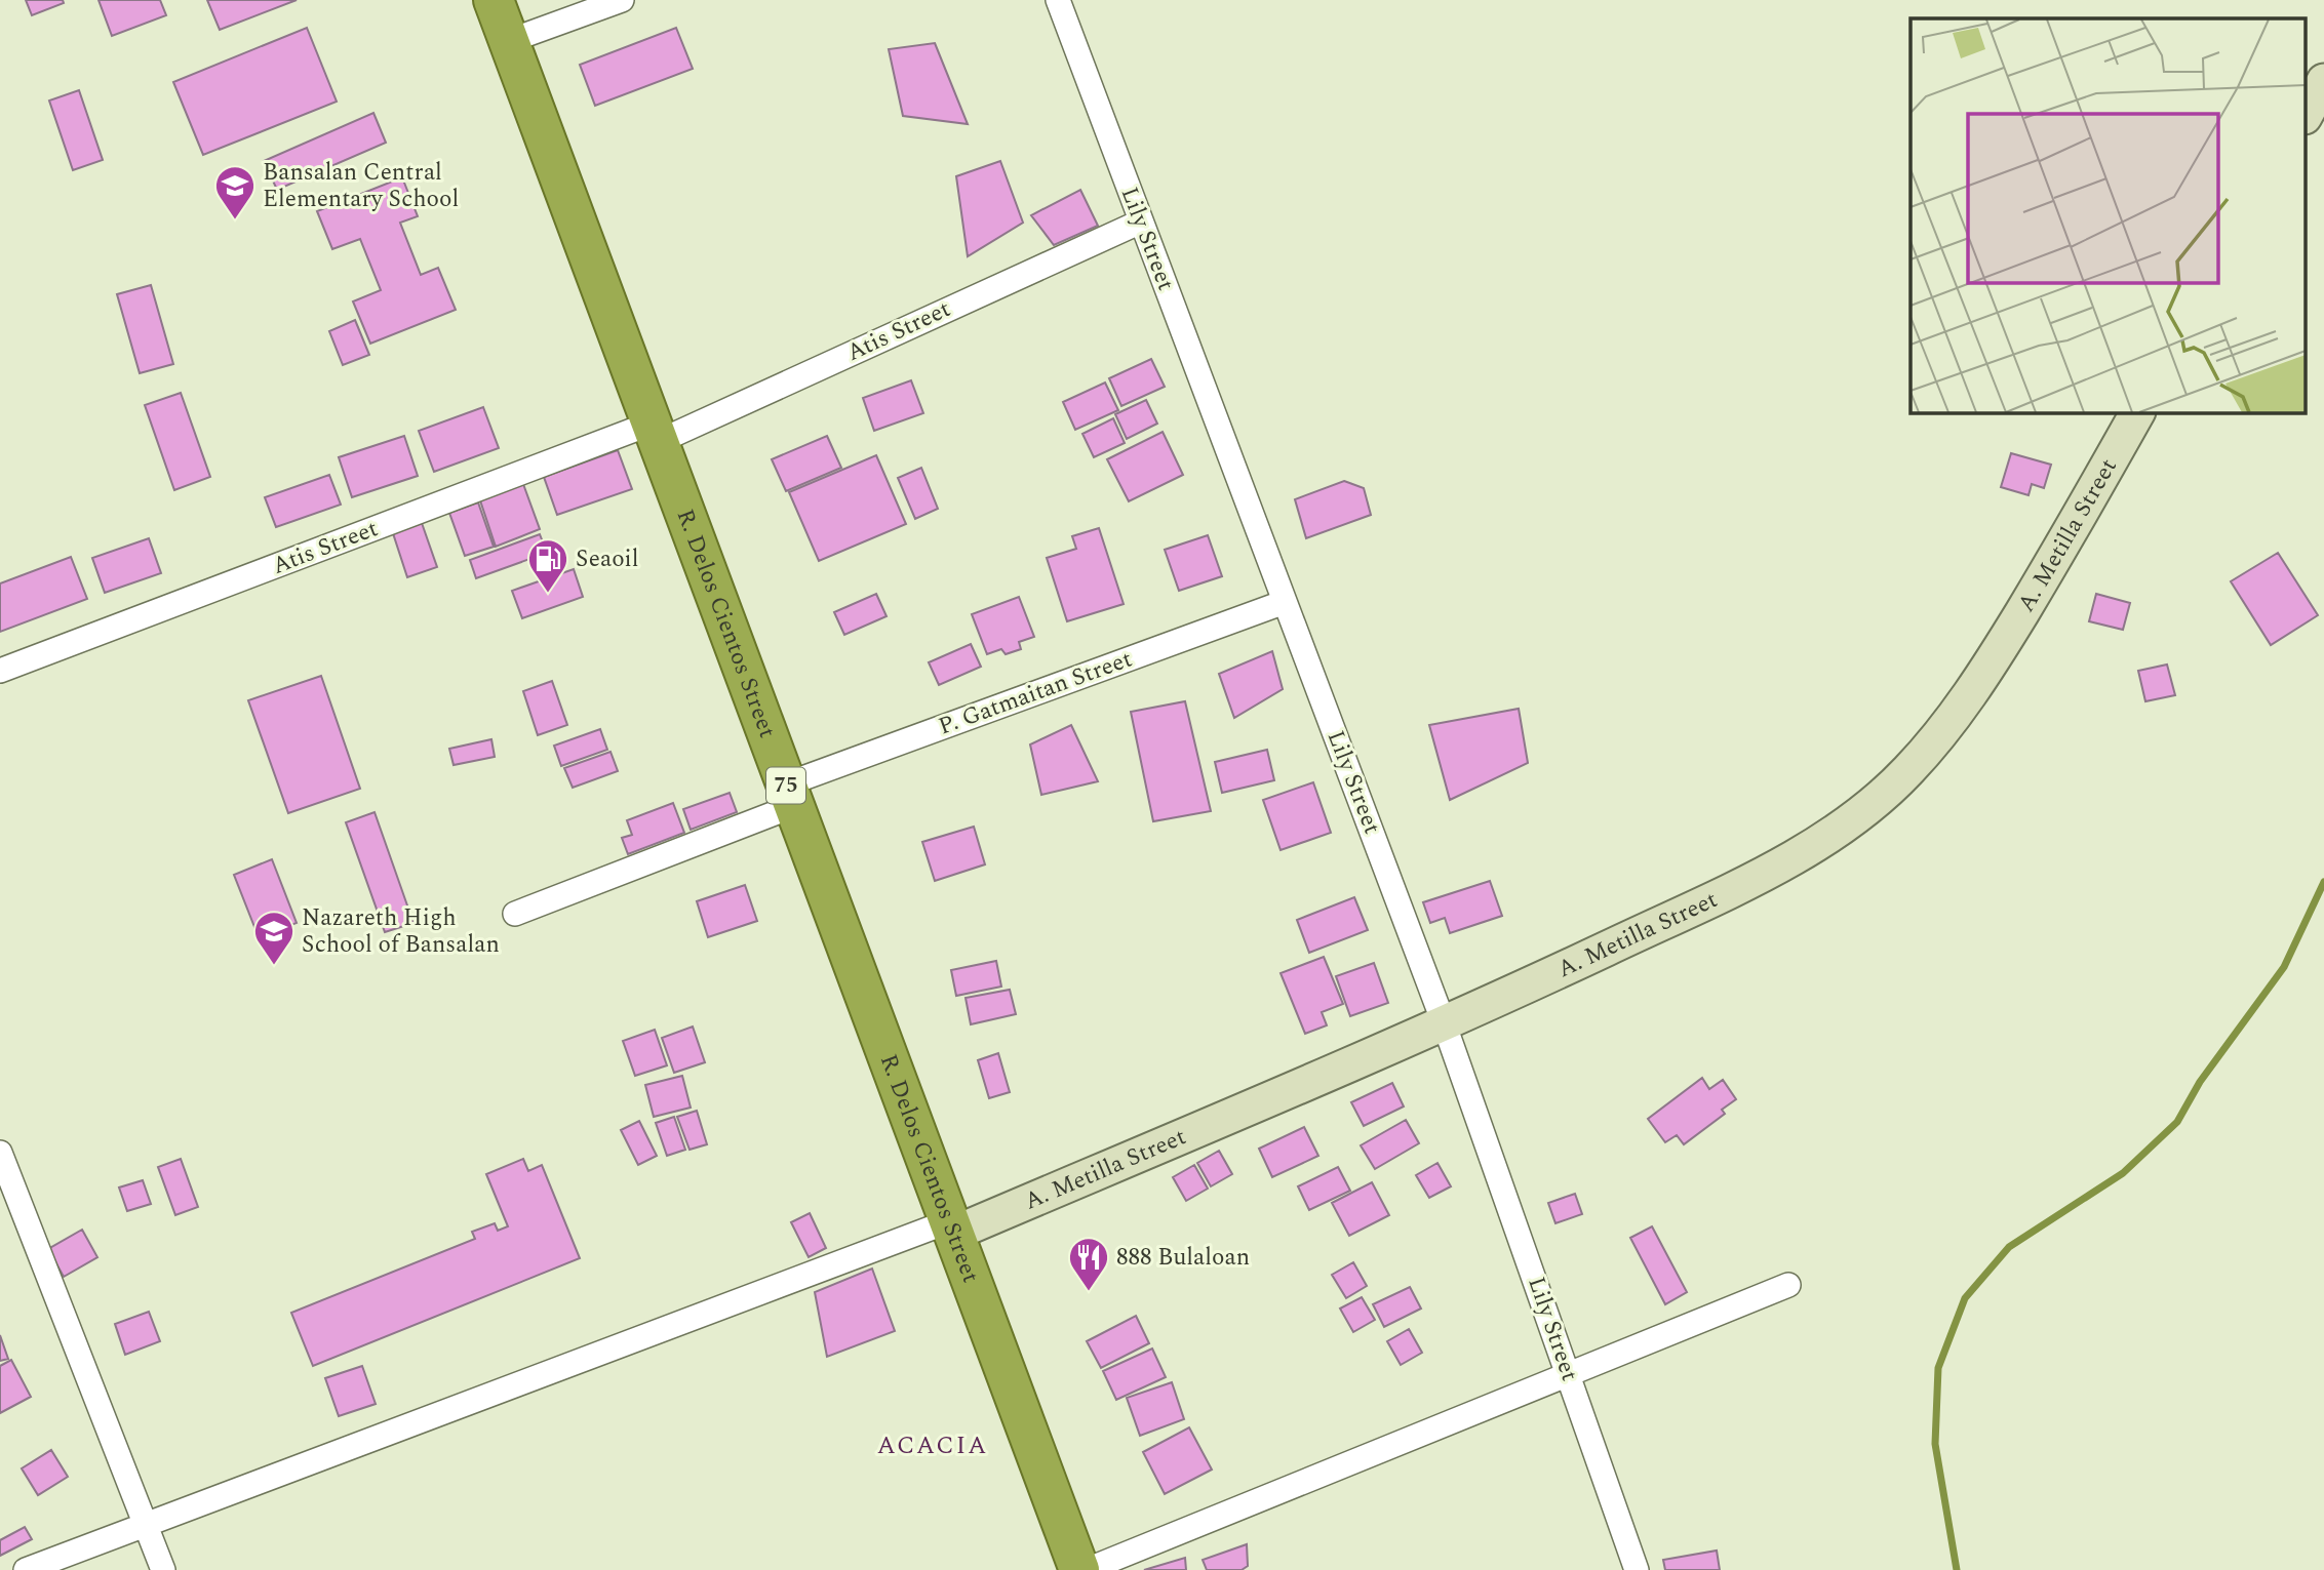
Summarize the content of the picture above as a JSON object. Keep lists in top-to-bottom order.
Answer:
{
  "streets": {
    "highway": ["R. Delos Cientos Street", "75"],
    "main road": ["A. Metilla Street"],
    "street": ["Lily Street", "Atis Street", "P. Gatmaitan Street"]
  },
  "crossings": [
    ["Lily Street", "Atis Street"],
    ["Lily Street", "A. Metilla Street"],
    ["Lily Street", "P. Gatmaitan Street"],
    ["Atis Street", "R. Delos Cientos Street"],
    ["A. Metilla Street", "R. Delos Cientos Street"],
    ["R. Delos Cientos Street", "P. Gatmaitan Street"]
  ],
  "districts": ["ACACIA"],
  "places": {
    "school or university": ["Bansalan Central Elementary School", "Nazareth High School of Bansalan"],
    "fuel station": ["Seaoil"],
    "restaurant": ["888 Bulaloan"]
  }
}
